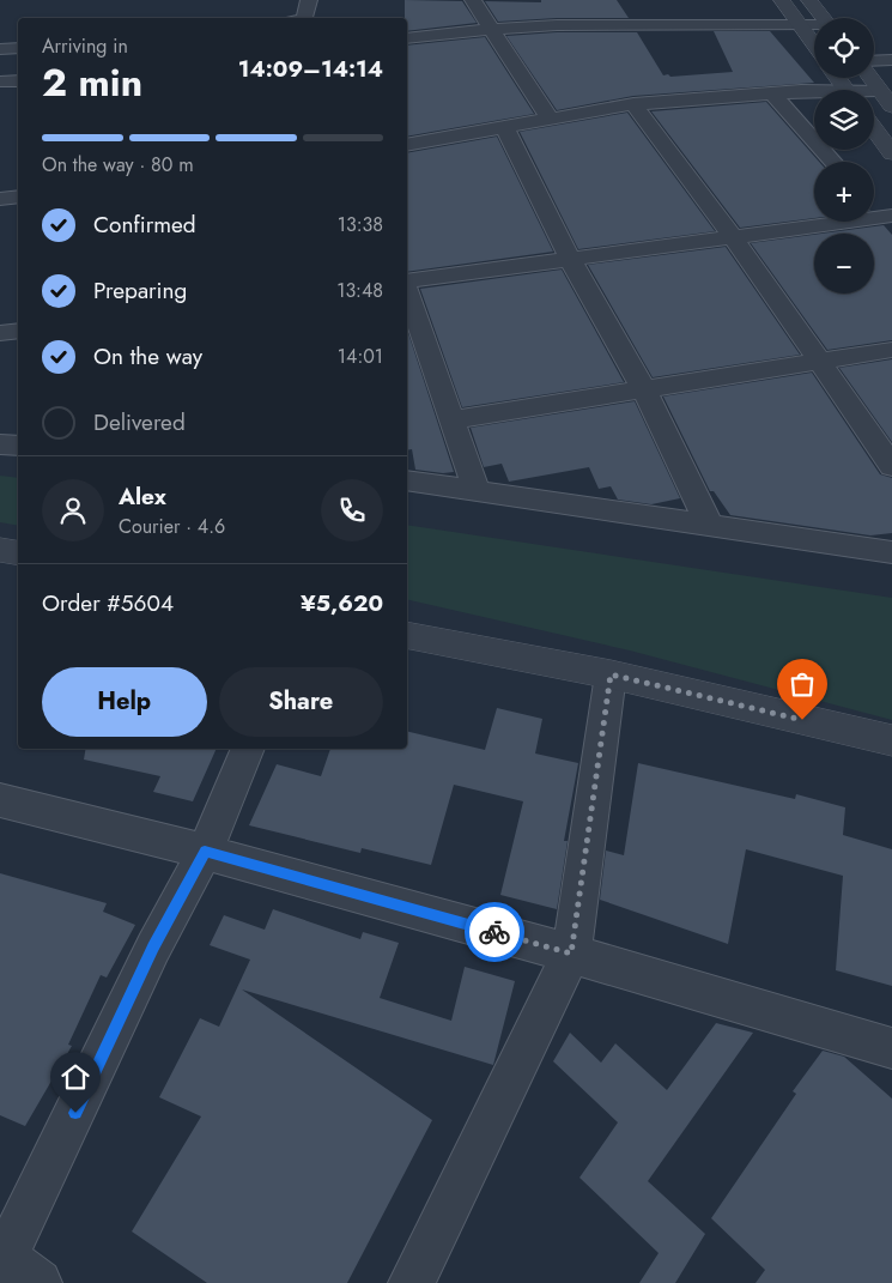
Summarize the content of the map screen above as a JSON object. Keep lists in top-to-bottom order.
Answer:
{
  "page": {
    "map_buttons": ["+", "−"],
    "heading": ["2 min", "Arriving in", "14:09–14:14"],
    "panel": [
      "Alex",
      "Courier · 4.6",
      "Order #5604",
      "¥5,620"
    ],
    "bar": "On the way · 80 m",
    "list": [
      ["Confirmed", "13:38"],
      ["Preparing", "13:48"],
      ["On the way", "14:01"],
      "Delivered"
    ],
    "buttons": ["Help", "Share"]
  }
}
